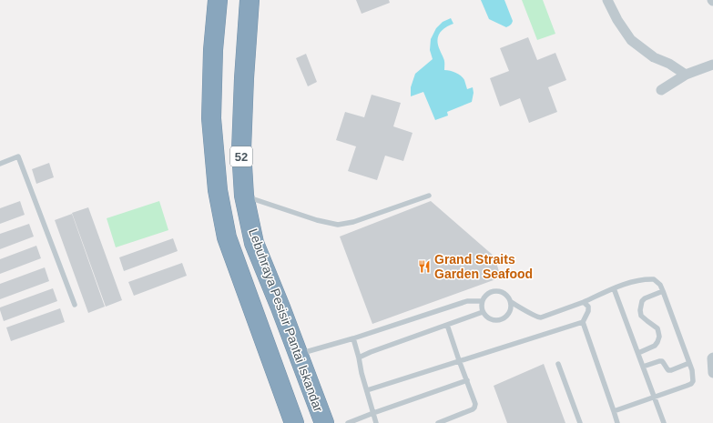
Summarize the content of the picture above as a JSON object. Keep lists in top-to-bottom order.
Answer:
{
  "streets": {
    "highway": ["52", "Lebuhraya Pesisir Pantai Iskandar"]
  },
  "places": {
    "restaurant": ["Grand Straits Garden Seafood"]
  }
}
